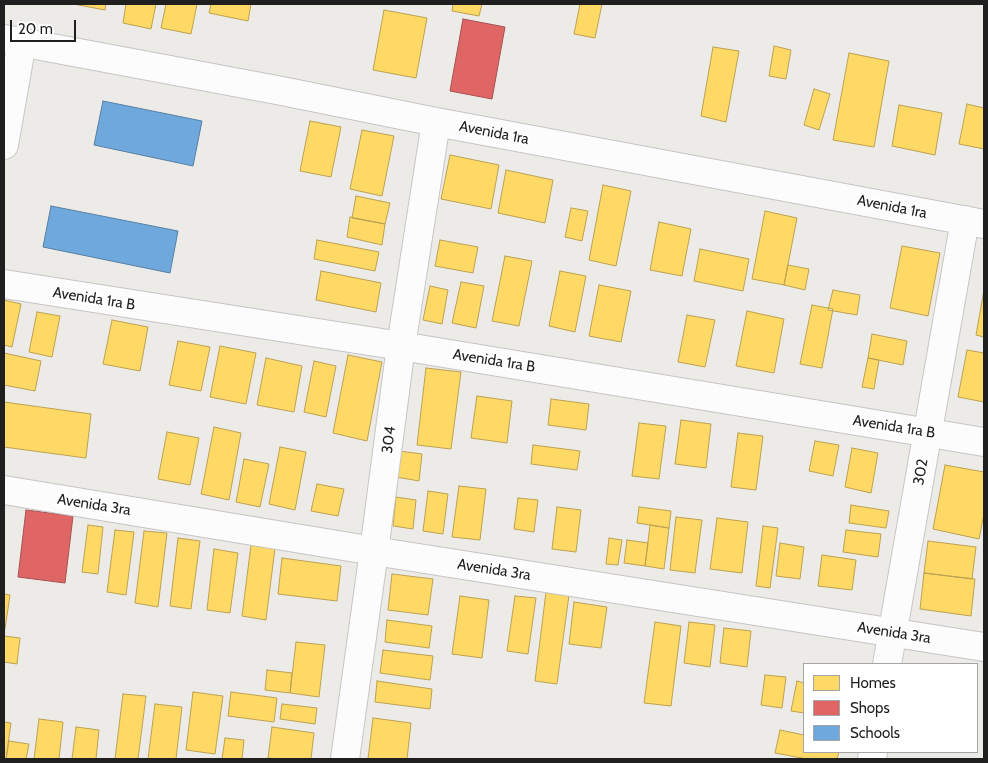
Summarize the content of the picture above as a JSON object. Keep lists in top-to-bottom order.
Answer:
{
  "streets": {
    "street": [
      "Avenida 1ra",
      "Avenida 1ra B",
      "304",
      "302",
      "Avenida 3ra"
    ]
  },
  "crossings": [
    ["Avenida 1ra", "304"],
    ["Avenida 1ra", "302"],
    ["Avenida 1ra B", "304"],
    ["Avenida 1ra B", "302"],
    ["304", "Avenida 3ra"],
    ["302", "Avenida 3ra"]
  ],
  "legend": ["Homes", "Shops", "Schools"],
  "scale_bar": "20 m"
}
